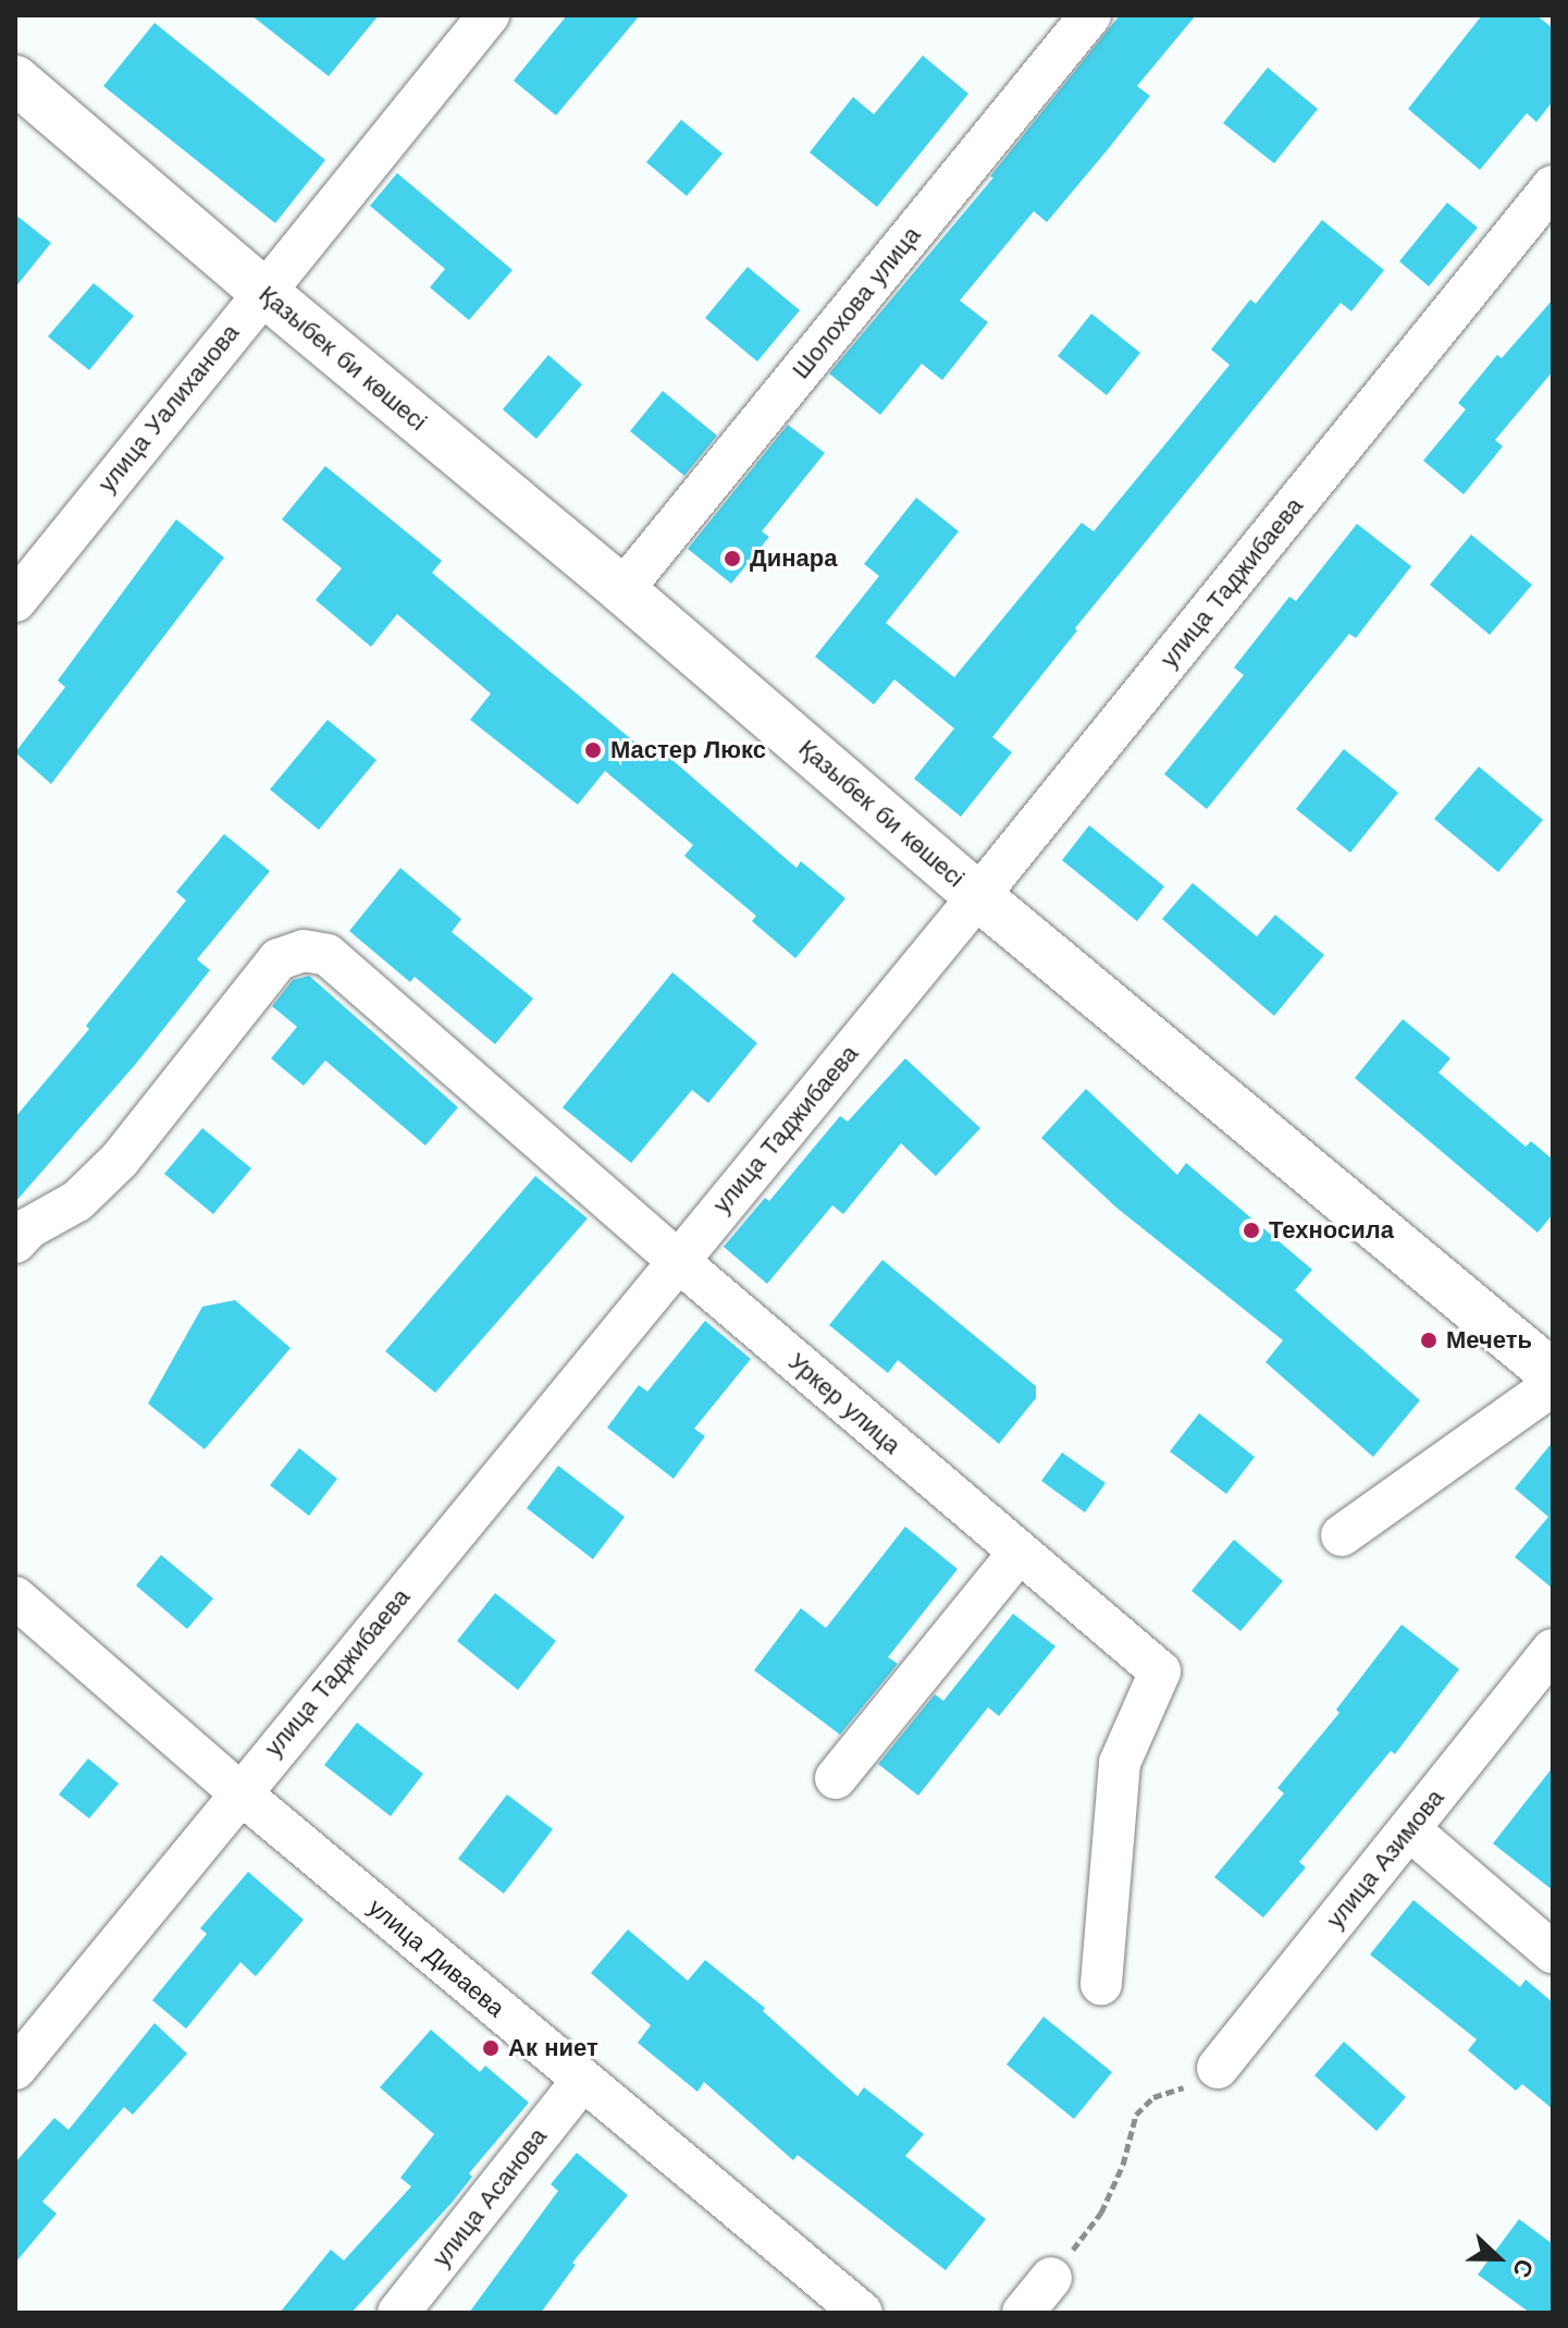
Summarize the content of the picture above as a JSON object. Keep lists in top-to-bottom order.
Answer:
{
  "streets": {
    "main road": ["Қазыбек би көшесі"],
    "street": [
      "Шолохова улица",
      "улица Уалиханова",
      "улица Таджибаева",
      "Уркер улица",
      "улица Азимова",
      "улица Диваева",
      "улица Асанова"
    ]
  },
  "crossings": [
    ["Шолохова улица", "Қазыбек би көшесі"],
    ["Қазыбек би көшесі", "улица Уалиханова"],
    ["Қазыбек би көшесі", "улица Таджибаева"],
    ["улица Таджибаева", "Уркер улица"],
    ["улица Таджибаева", "улица Диваева"],
    ["улица Диваева", "улица Асанова"]
  ],
  "places": [
    "Динара",
    "Мастер Люкс",
    "Техносила",
    "Мечеть",
    "Ак ниет"
  ],
  "north": "right"
}
